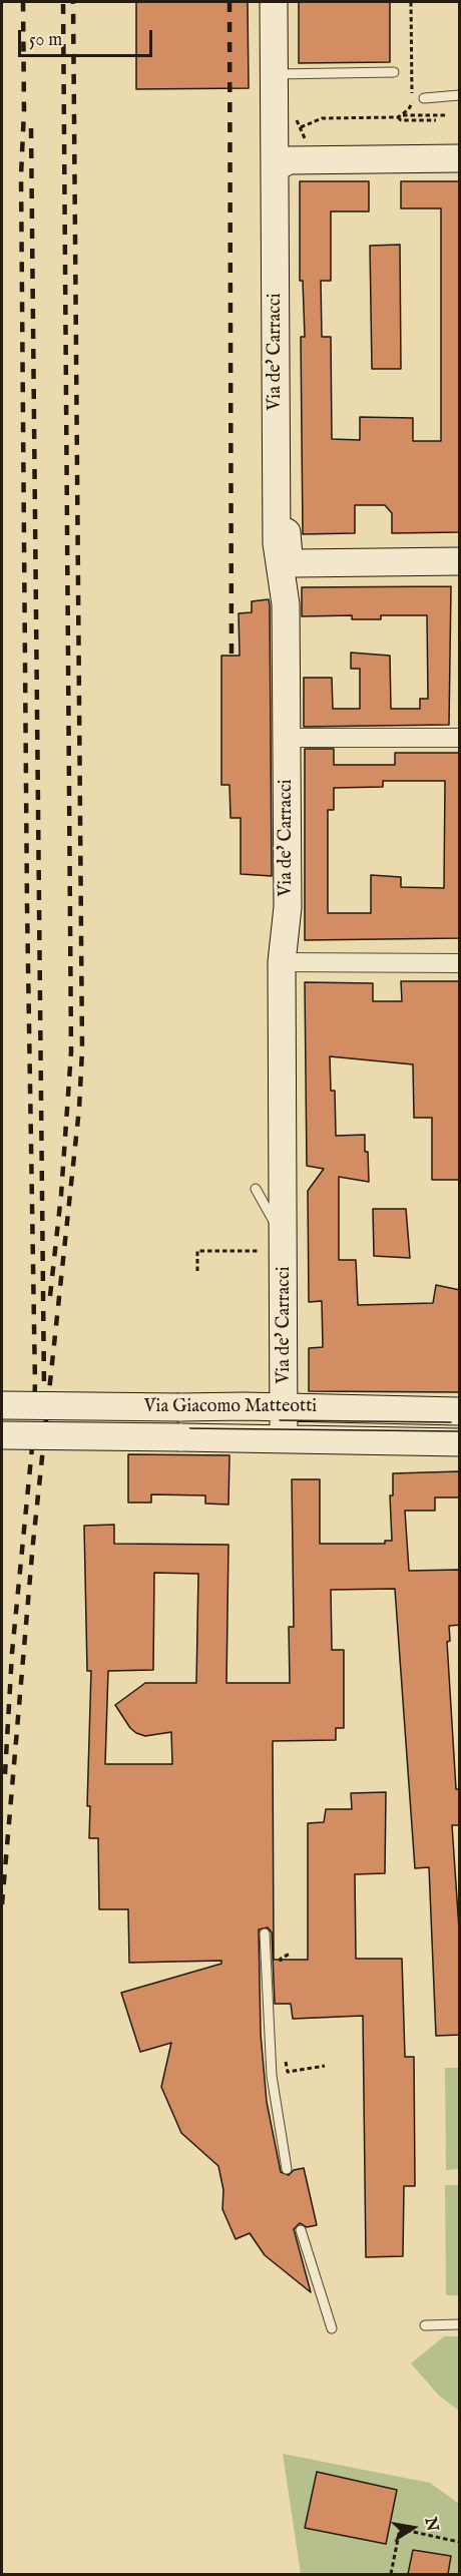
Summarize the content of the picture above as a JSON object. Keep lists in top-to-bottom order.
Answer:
{
  "streets": {
    "street": ["Via de' Carracci", "Via Giacomo Matteotti"]
  },
  "crossings": [
    ["Via de' Carracci", "Via Giacomo Matteotti"]
  ],
  "scale_bar": "50 m",
  "north": "right"
}
